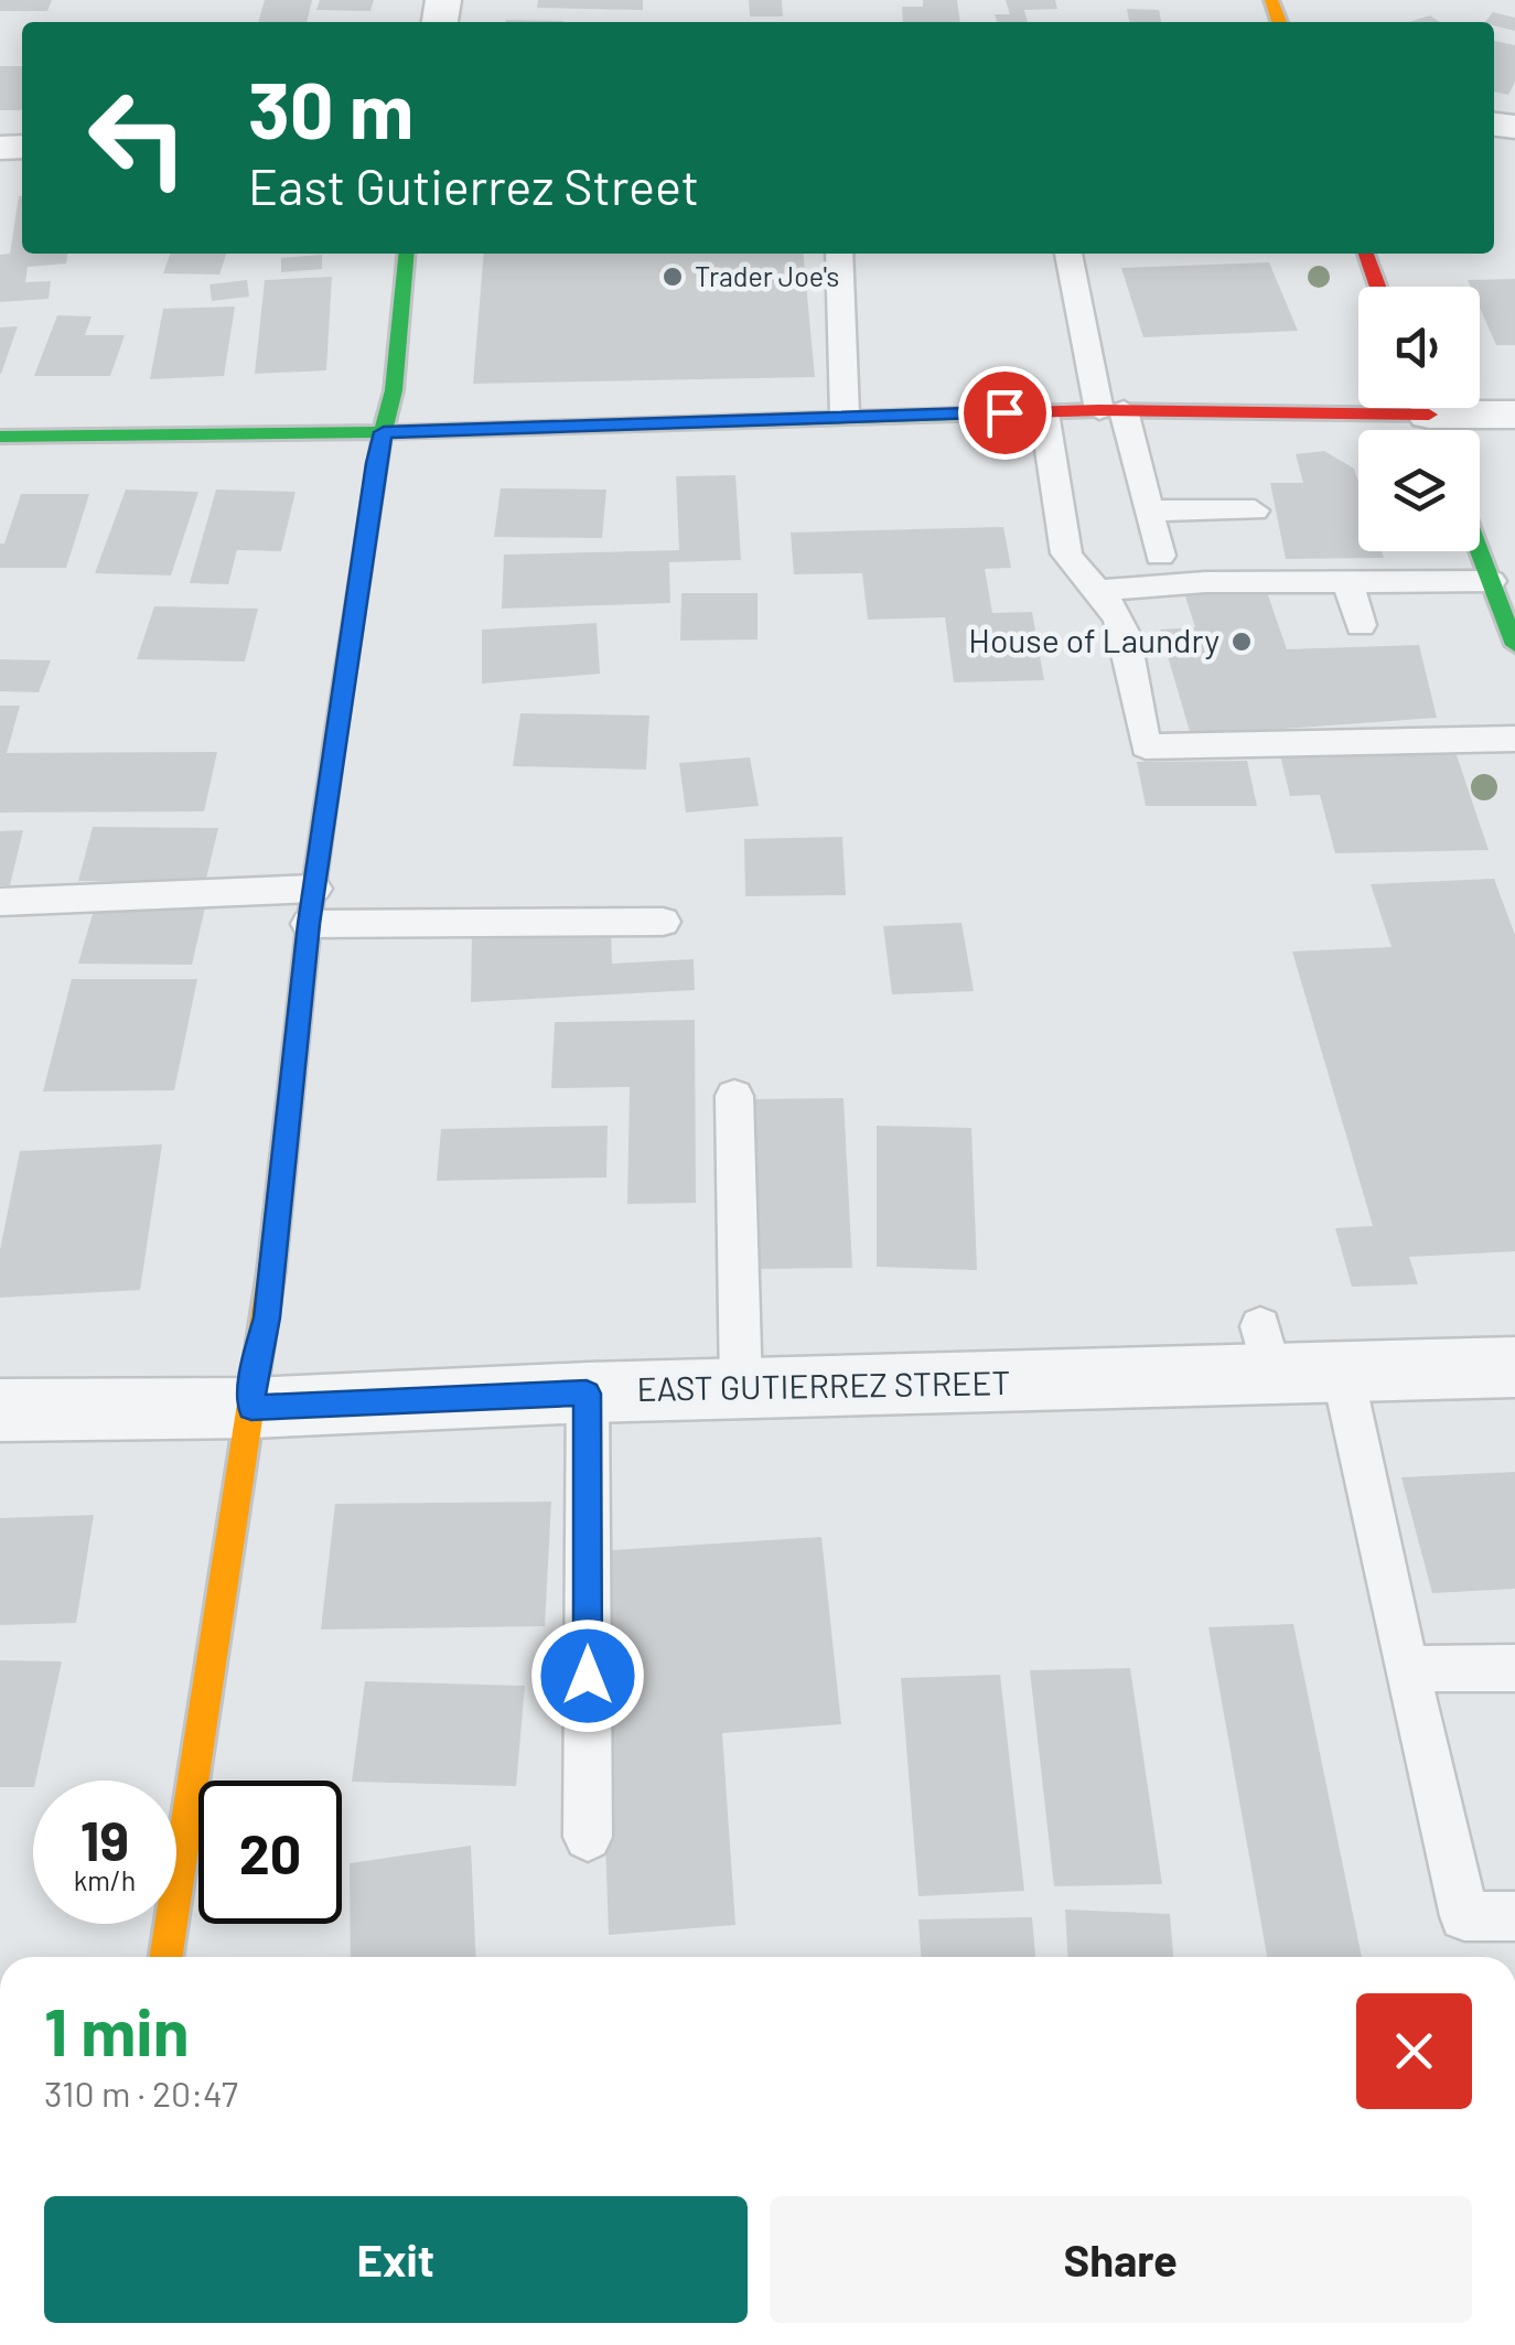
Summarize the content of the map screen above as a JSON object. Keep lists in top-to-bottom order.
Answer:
{
  "streets": {
    "street": ["EAST GUTIERREZ STREET"]
  },
  "places": ["Trader Joe's", "House of Laundry"],
  "page": {
    "turn": ["30 m", "East Gutierrez Street"],
    "speed": "19 km/h",
    "limit": "20",
    "heading": ["1 min", "310 m · 20:47"],
    "buttons": ["Exit", "Share"]
  }
}
